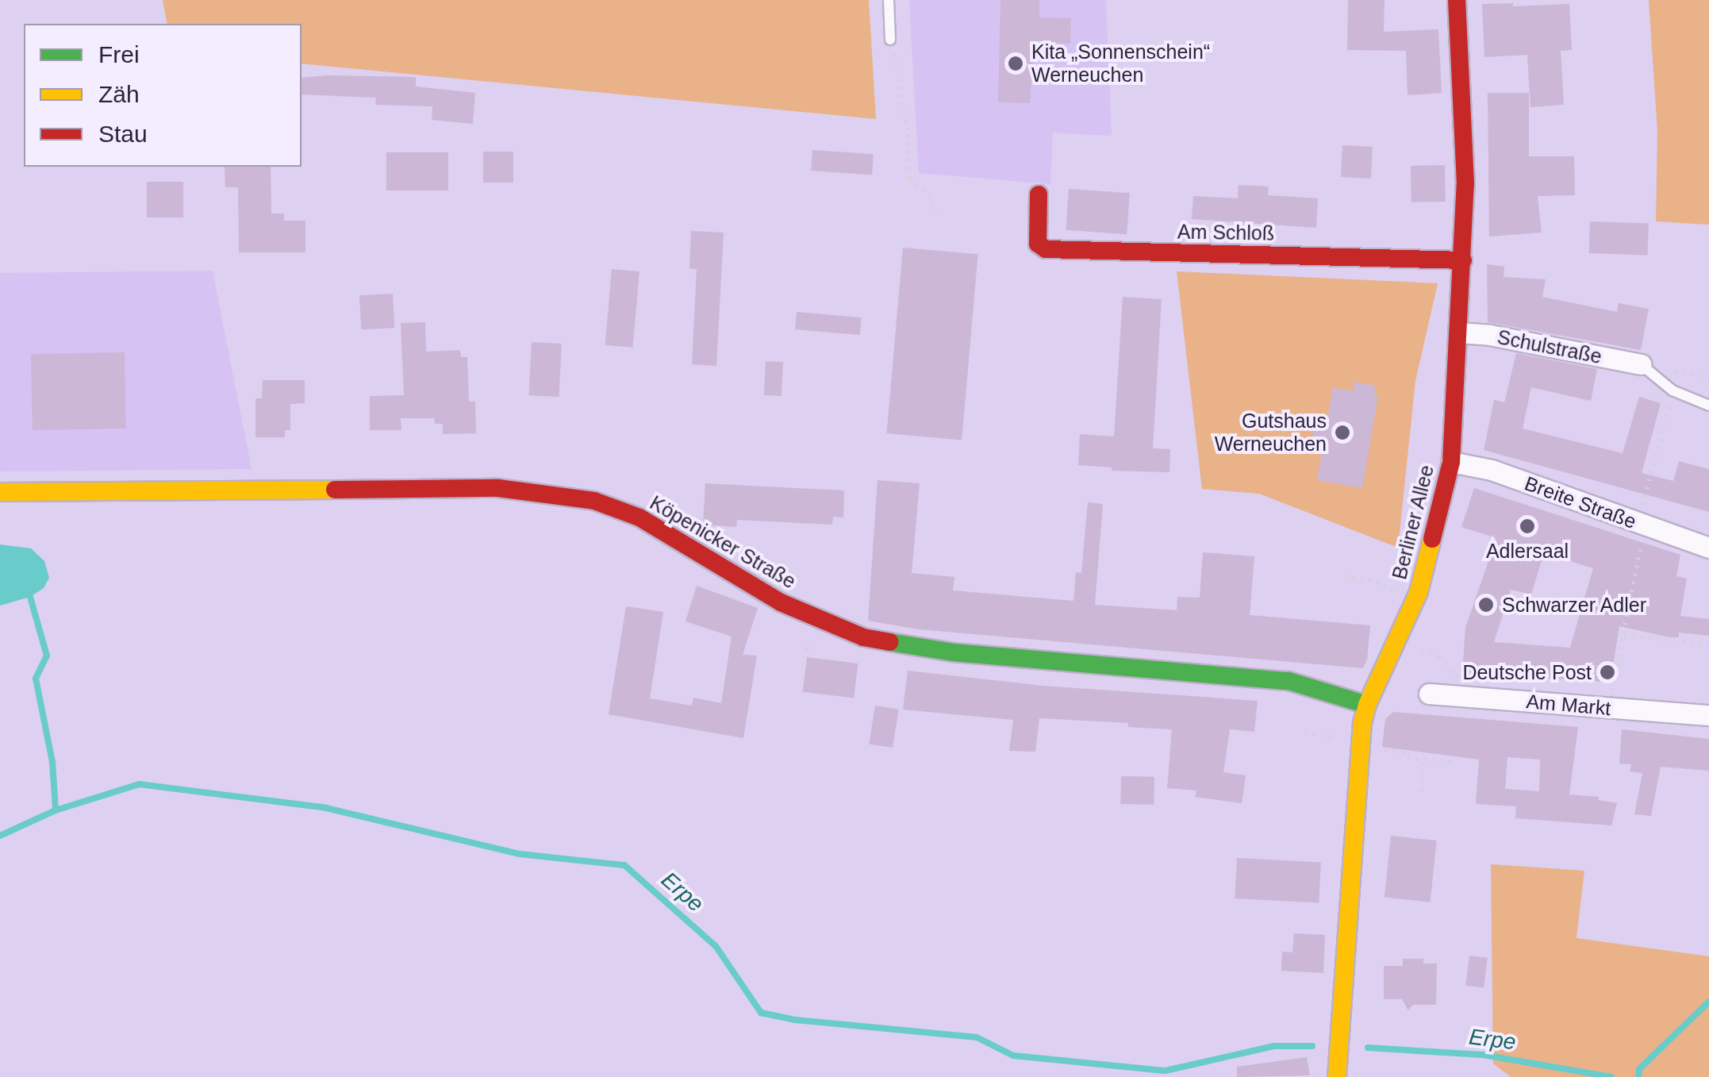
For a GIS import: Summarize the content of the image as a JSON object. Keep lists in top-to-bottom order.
{
  "streets": {
    "street": [
      "Am Schloß",
      "Schulstraße",
      "Breite Straße",
      "Berliner Allee",
      "Köpenicker Straße",
      "Am Markt"
    ]
  },
  "crossings": [
    ["Am Schloß", "Berliner Allee"],
    ["Schulstraße", "Berliner Allee"],
    ["Breite Straße", "Berliner Allee"],
    ["Berliner Allee", "Köpenicker Straße"]
  ],
  "water": ["Erpe"],
  "places": [
    "Kita „Sonnenschein“ Werneuchen",
    "Gutshaus Werneuchen",
    "Adlersaal",
    "Schwarzer Adler",
    "Deutsche Post"
  ],
  "legend": ["Frei", "Zäh", "Stau"]
}
